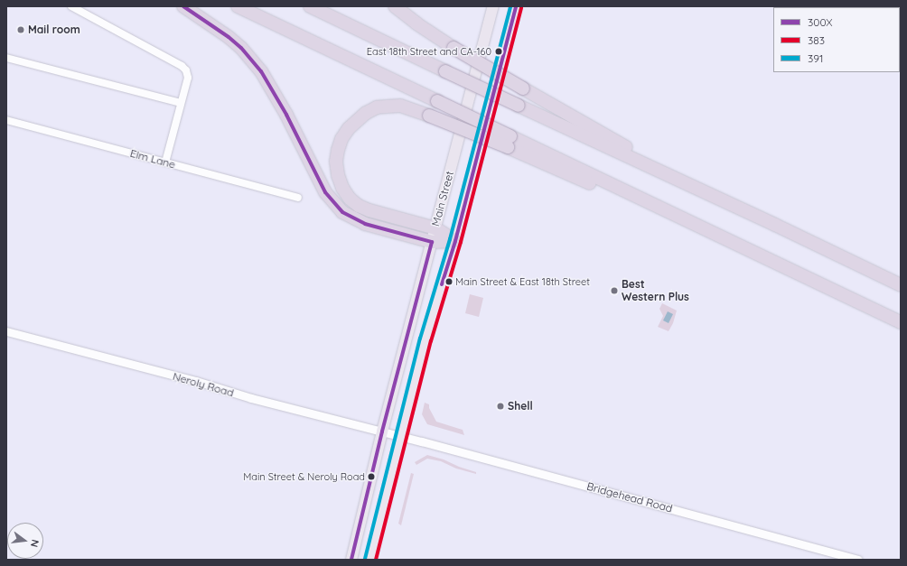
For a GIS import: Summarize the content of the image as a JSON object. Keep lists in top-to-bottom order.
{
  "streets": {
    "main road": ["Main Street"],
    "street": ["Elm Lane", "Neroly Road", "Bridgehead Road"]
  },
  "crossings": [
    ["Main Street", "Neroly Road"],
    ["Main Street", "Bridgehead Road"],
    ["Neroly Road", "Bridgehead Road"]
  ],
  "places": [
    "Mail room",
    "East 18th Street and CA-160",
    "Main Street & East 18th Street",
    "Best Western Plus",
    "Shell",
    "Main Street & Neroly Road"
  ],
  "lines": ["transit line 300X", "transit line 391", "transit line 383"],
  "legend": ["300X", "383", "391"],
  "north": "right"
}
